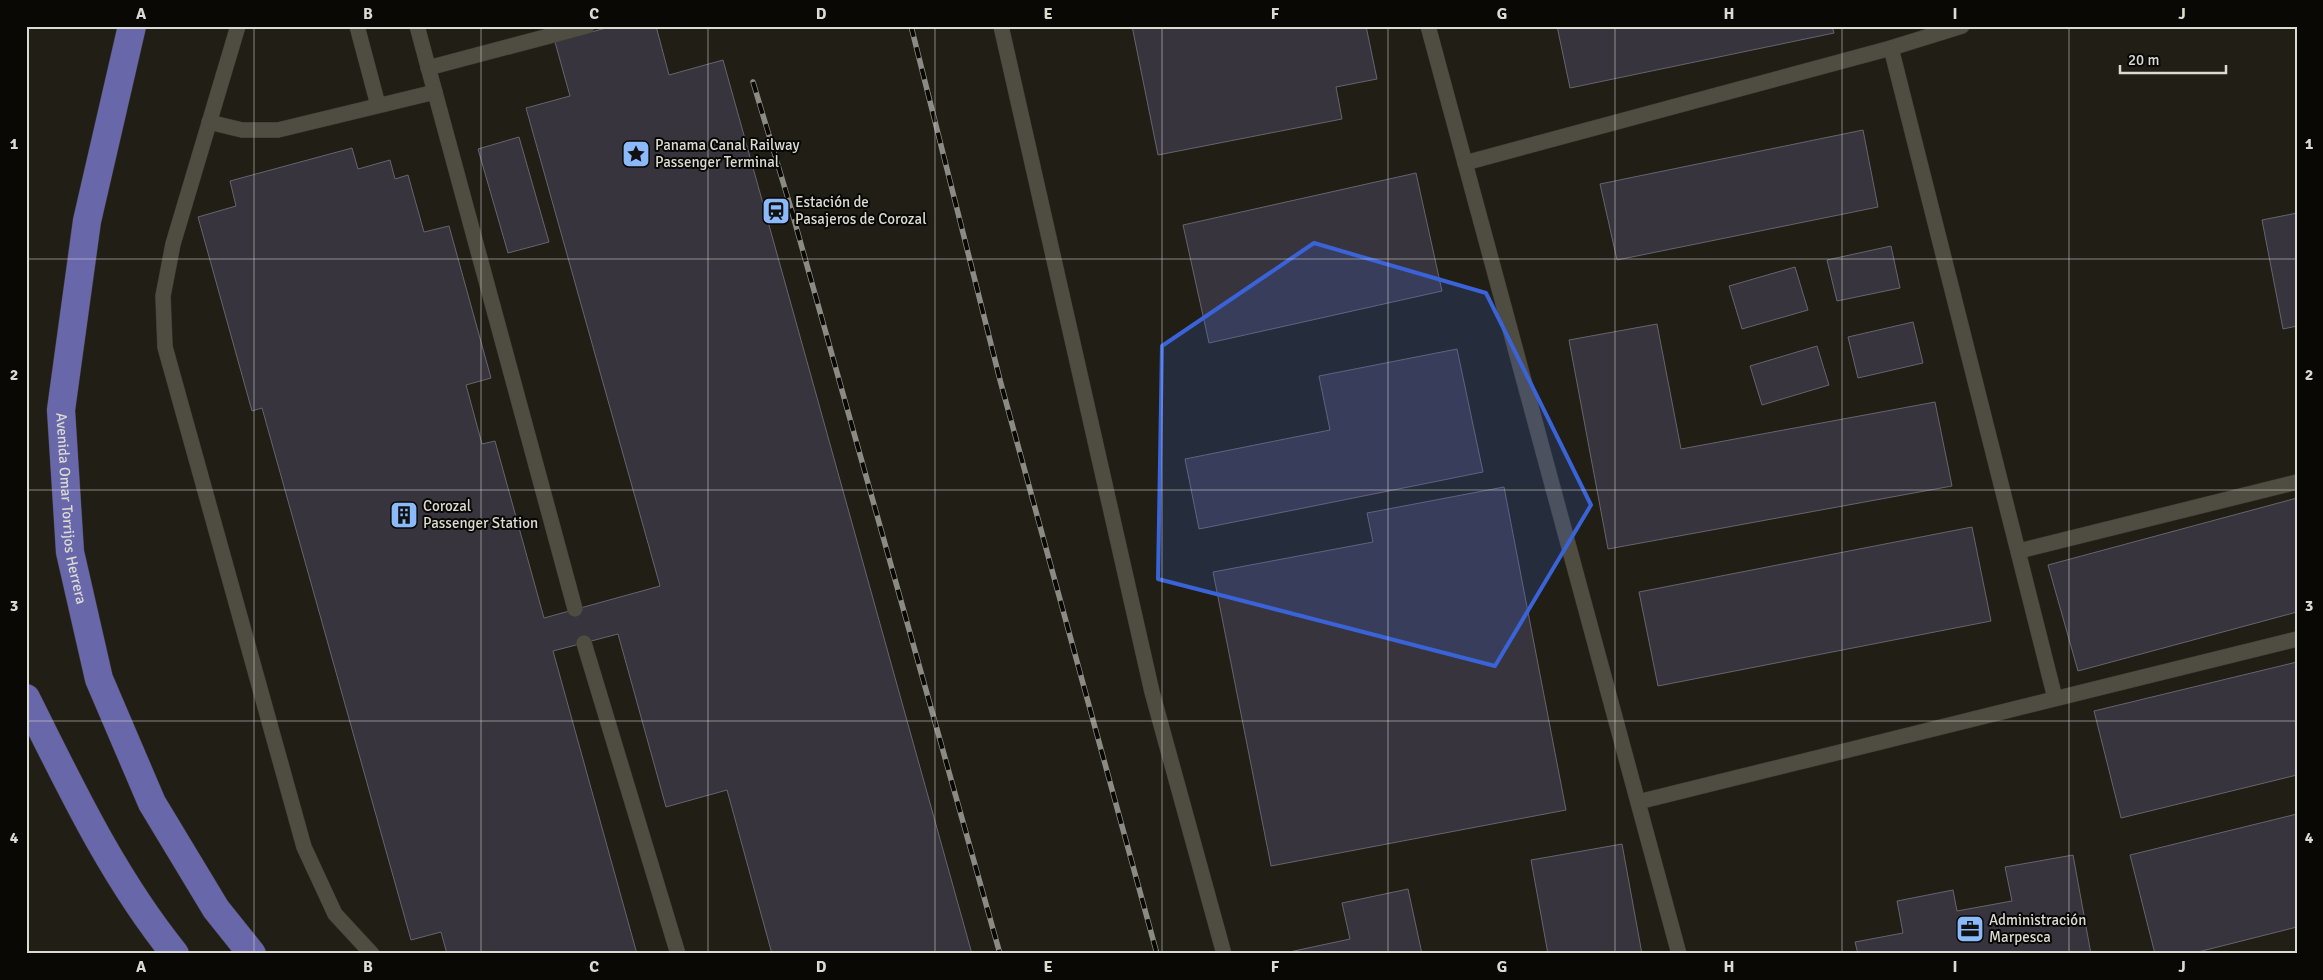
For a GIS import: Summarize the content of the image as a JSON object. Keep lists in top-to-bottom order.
{
  "streets": {
    "main road": ["Avenida Omar Torrijos Herrera"]
  },
  "places": {
    "place": ["Panama Canal Railway Passenger Terminal"],
    "station": ["Estación de Pasajeros de Corozal"],
    "building": ["Corozal Passenger Station"],
    "office": ["Administración Marpesca"]
  },
  "scale_bar": "20 m",
  "grid": {
    "columns": [
      "A",
      "B",
      "C",
      "D",
      "E",
      "F",
      "G",
      "H",
      "I",
      "J"
    ],
    "rows": [
      "1",
      "2",
      "3",
      "4"
    ]
  }
}
